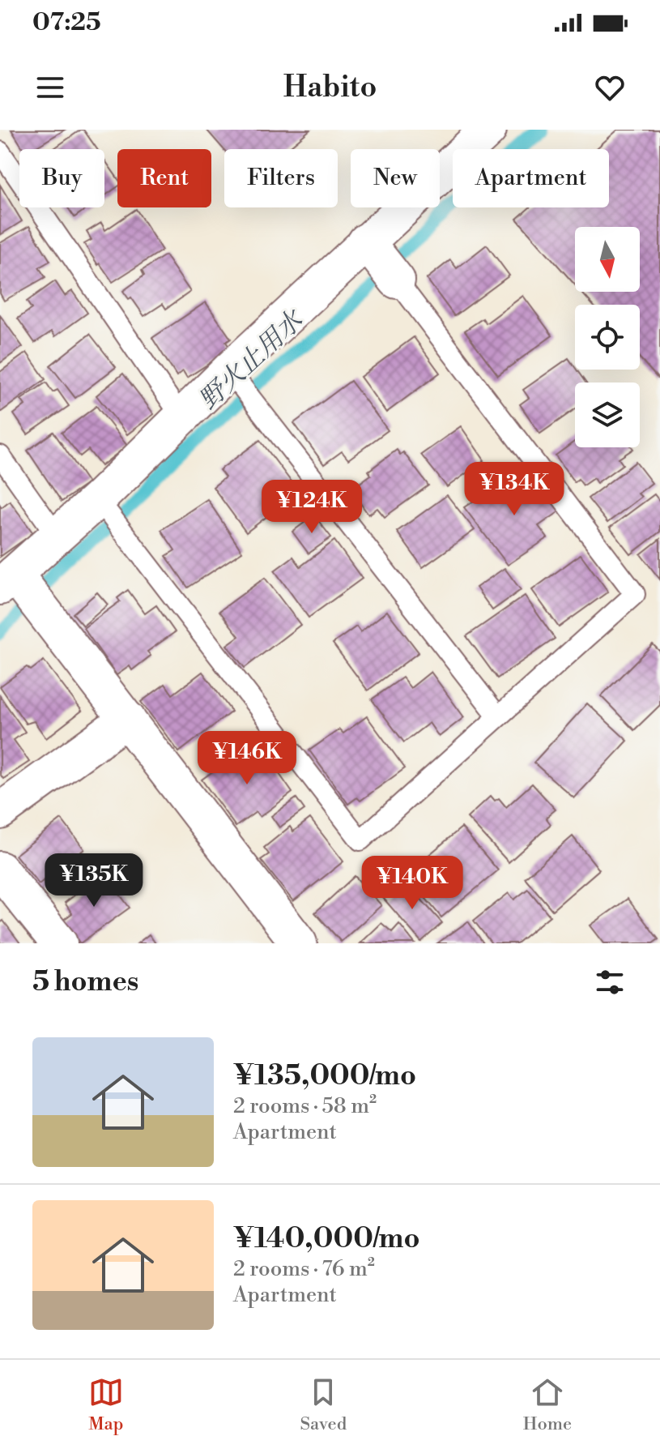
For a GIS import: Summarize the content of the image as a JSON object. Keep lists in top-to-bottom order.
{
  "water": ["野火止用水"],
  "north": "bottom",
  "page": {
    "status": "07:25",
    "header": "Habito",
    "chip": [
      "Buy",
      "Rent",
      "Filters",
      "New",
      "Apartment"
    ],
    "price": [
      "¥134K",
      "¥124K",
      "¥146K",
      "¥135K",
      "¥140K"
    ],
    "heading": "5 homes",
    "list": [
      {
        "name": "¥135,000/mo",
        "note": "2 rooms · 58 m² · Apartment"
      },
      {
        "name": "¥140,000/mo",
        "note": "2 rooms · 76 m² · Apartment"
      }
    ],
    "tabs": ["Map", "Saved", "Home"]
  }
}
